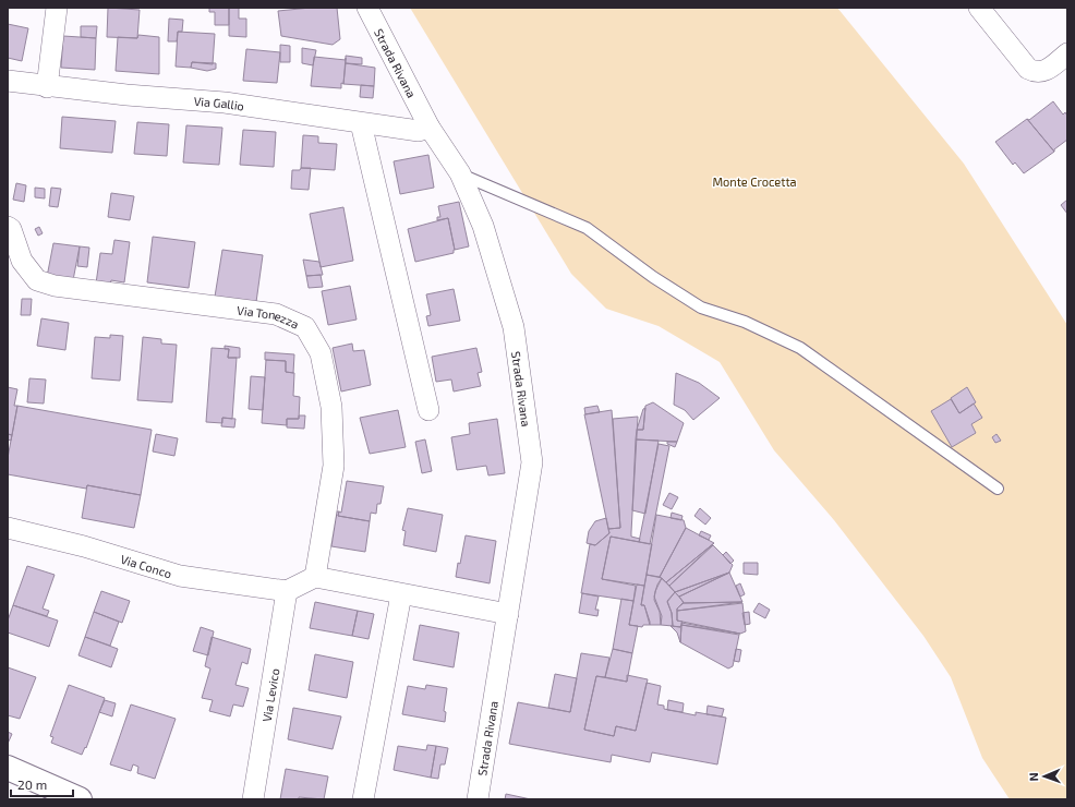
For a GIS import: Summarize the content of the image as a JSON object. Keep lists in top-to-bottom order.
{
  "streets": {
    "street": [
      "Strada Rivana",
      "Via Gallio",
      "Via Tonezza",
      "Via Conco",
      "Via Levico"
    ]
  },
  "crossings": [
    ["Strada Rivana", "Via Gallio"],
    ["Via Conco", "Via Levico"]
  ],
  "parks": ["Monte Crocetta"],
  "scale_bar": "20 m",
  "north": "left"
}
